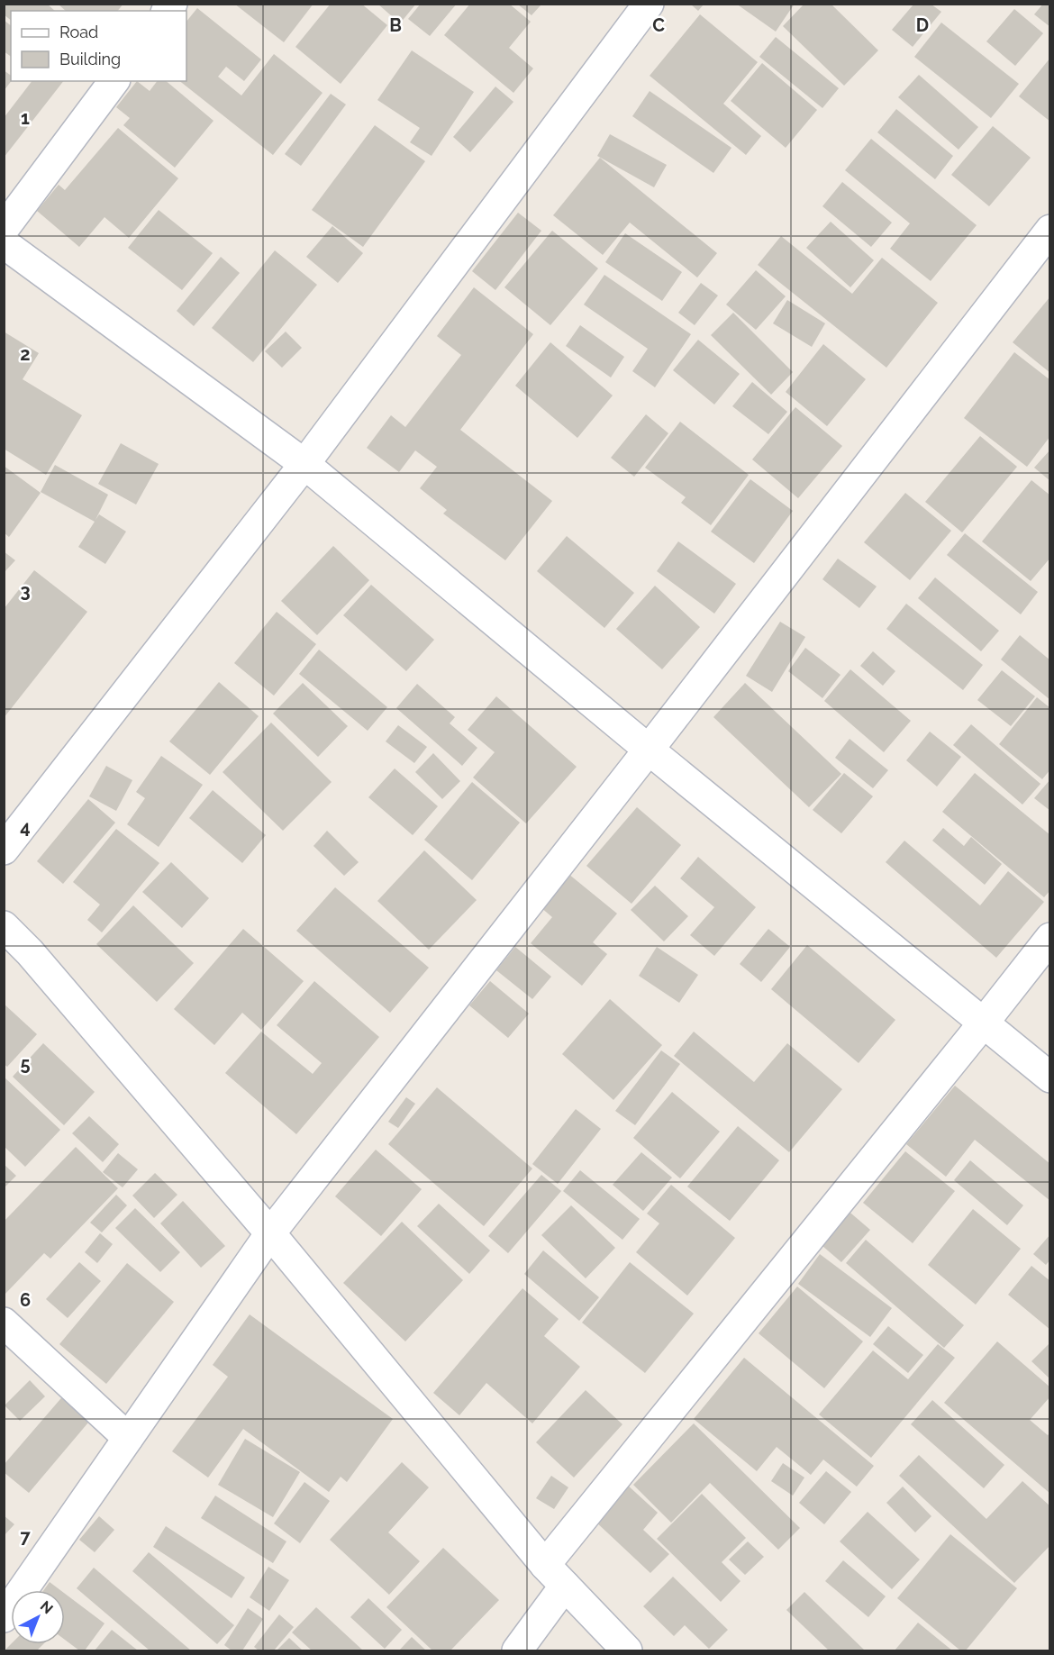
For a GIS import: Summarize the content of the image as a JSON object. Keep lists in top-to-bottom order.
{
  "legend": ["Road", "Building"],
  "north": "top right",
  "grid": {
    "columns": ["B", "C", "D"],
    "rows": [
      "1",
      "2",
      "3",
      "4",
      "5",
      "6",
      "7"
    ]
  }
}
